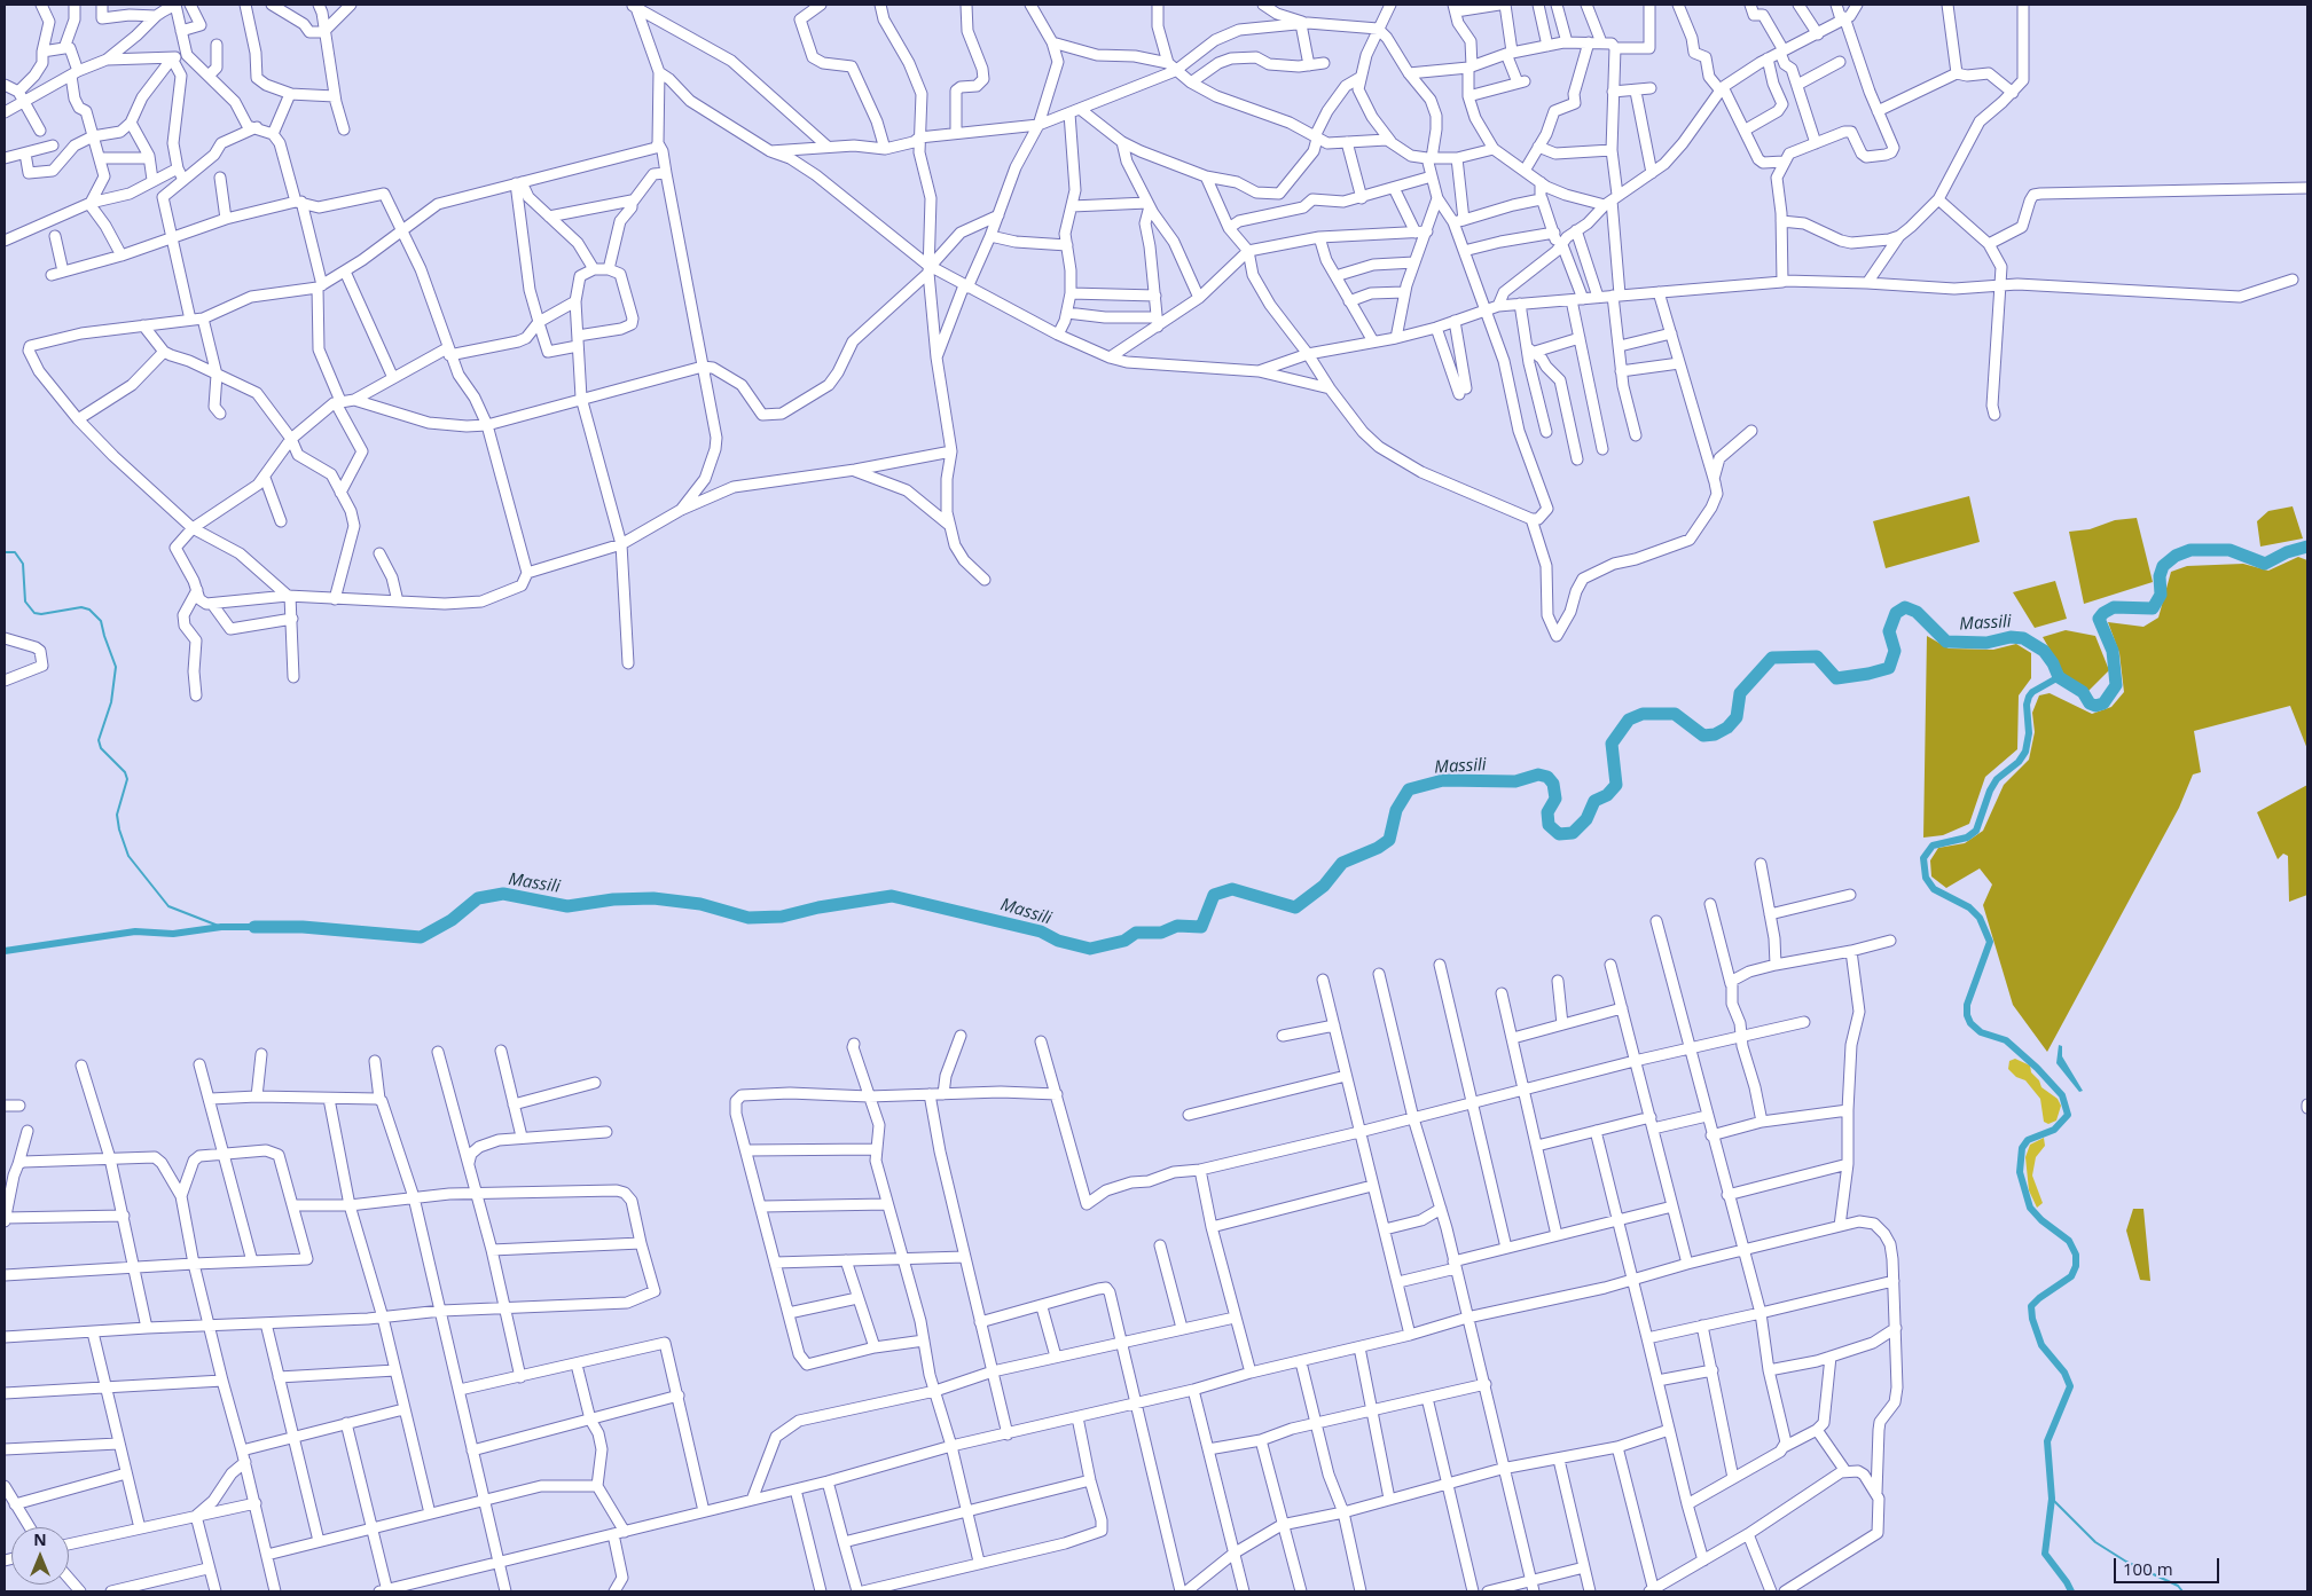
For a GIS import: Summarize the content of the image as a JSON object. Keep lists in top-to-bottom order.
{
  "water": ["Massili"],
  "scale_bar": "100 m",
  "north": "top"
}
